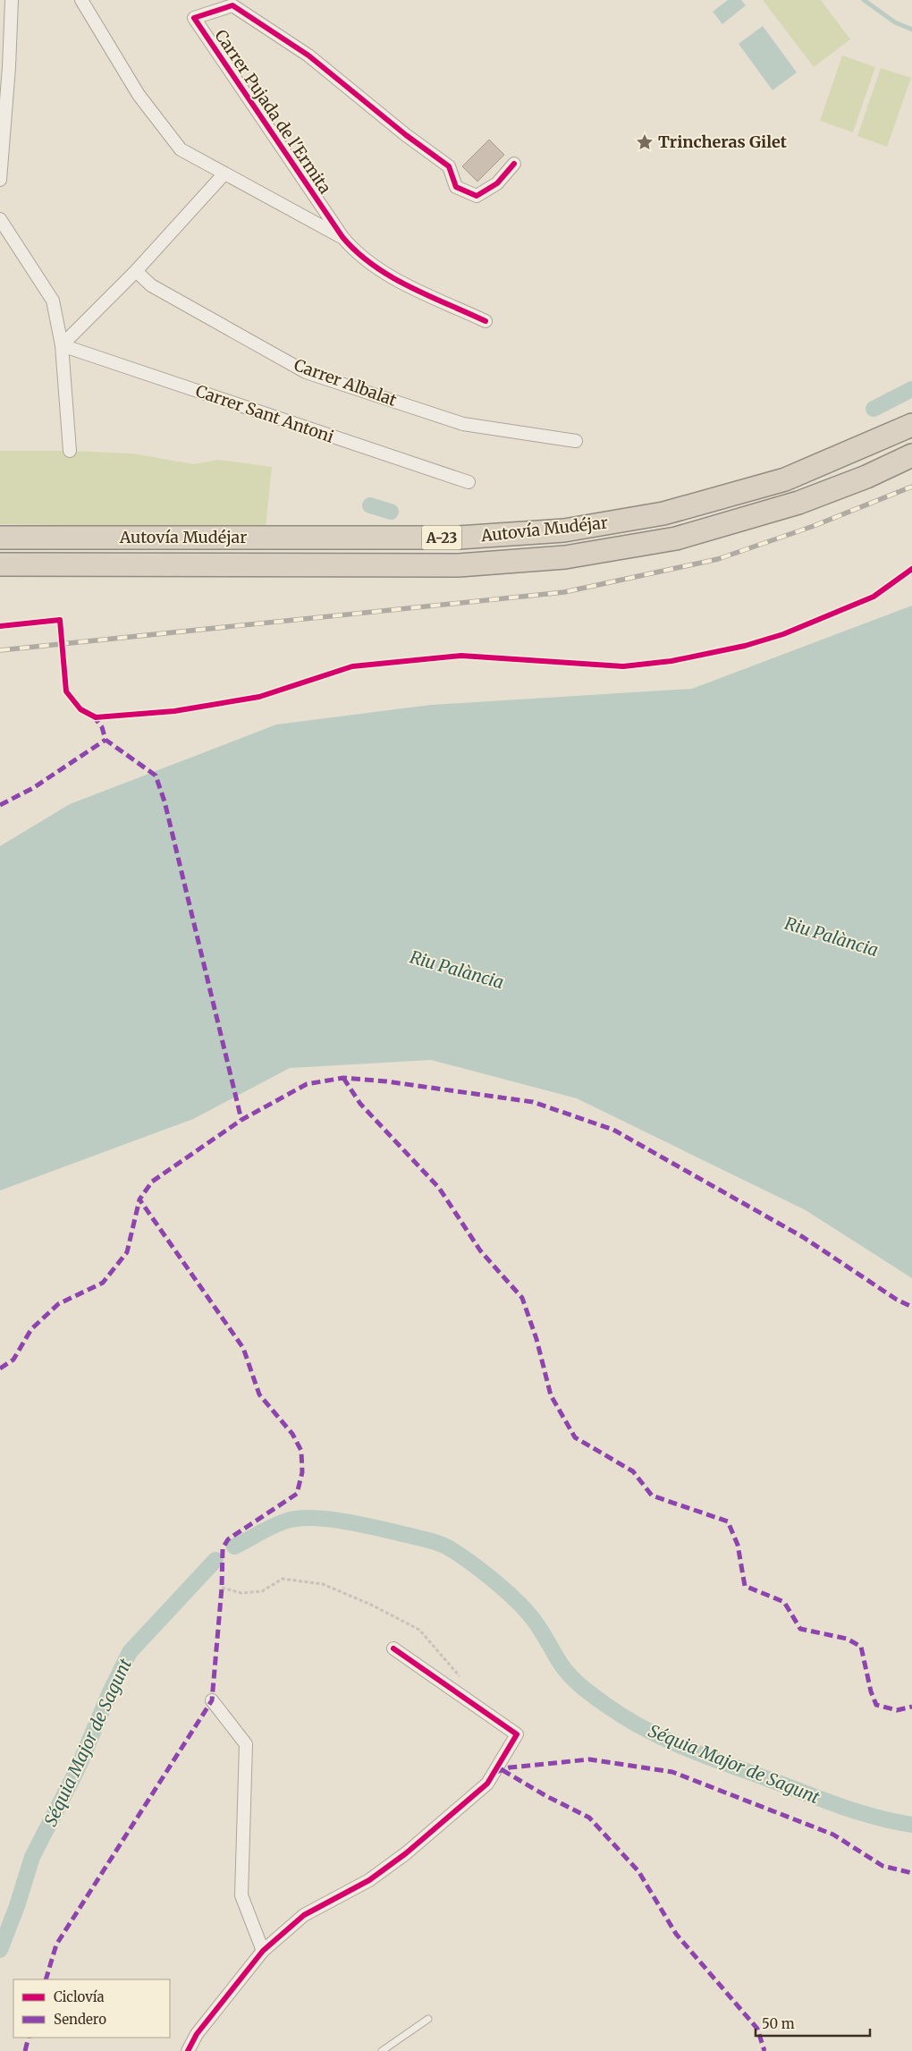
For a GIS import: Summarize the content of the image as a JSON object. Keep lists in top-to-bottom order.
{
  "streets": {
    "highway": ["Autovía Mudéjar", "A-23"],
    "street": ["Carrer Pujada de l'Ermita", "Carrer Albalat", "Carrer Sant Antoni"]
  },
  "water": ["Riu Palància", "Séquia Major de Sagunt"],
  "places": {
    "place": ["Trincheras Gilet"]
  },
  "legend": ["Ciclovía", "Sendero"],
  "scale_bar": "50 m"
}
